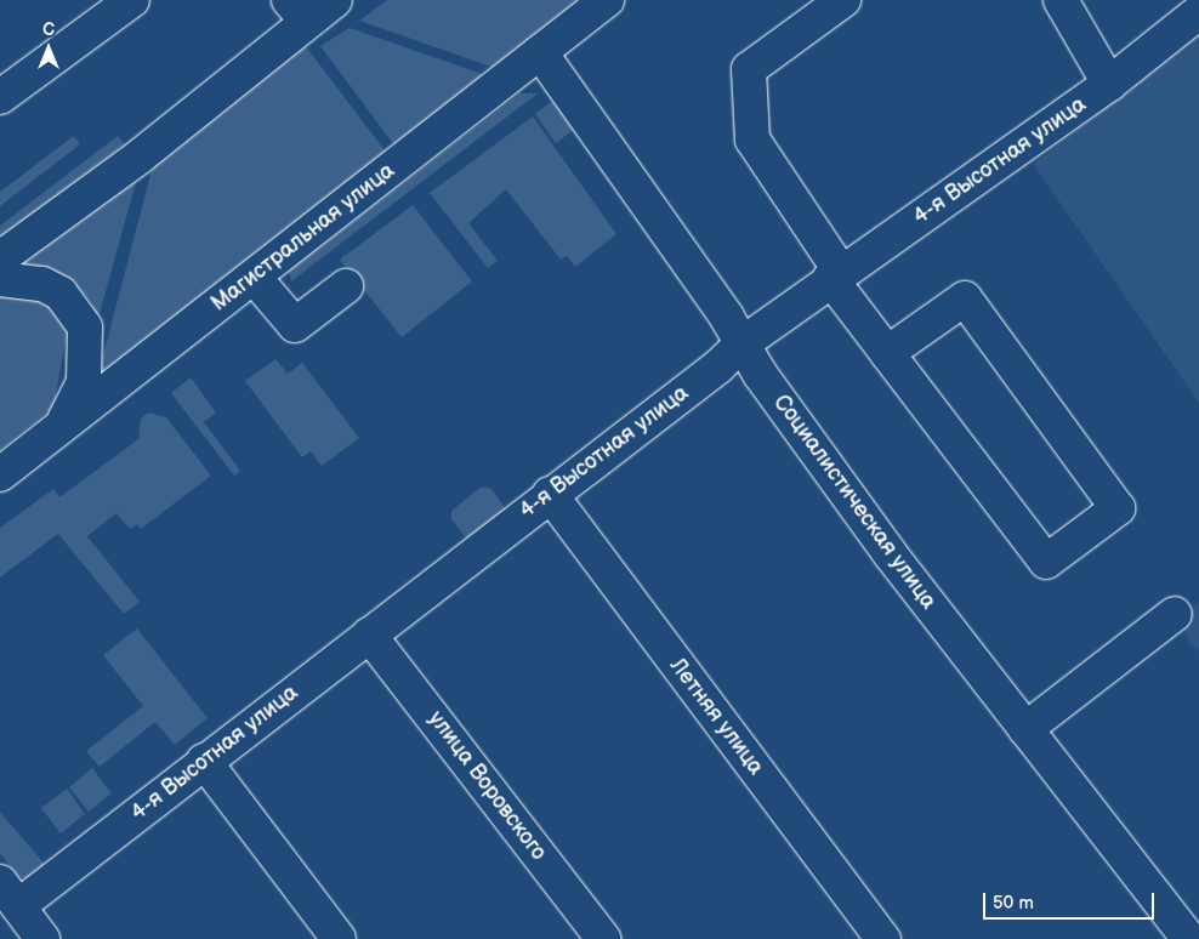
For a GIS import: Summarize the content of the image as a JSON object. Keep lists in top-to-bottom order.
{
  "streets": {
    "street": [
      "4-я Высотная улица",
      "Магистральная улица",
      "Социалистическая улица",
      "Летняя улица",
      "улица Воровского"
    ]
  },
  "crossings": [
    ["4-я Высотная улица", "Социалистическая улица"],
    ["4-я Высотная улица", "Летняя улица"],
    ["4-я Высотная улица", "улица Воровского"],
    ["Магистральная улица", "Социалистическая улица"]
  ],
  "scale_bar": "50 m",
  "north": "top"
}
